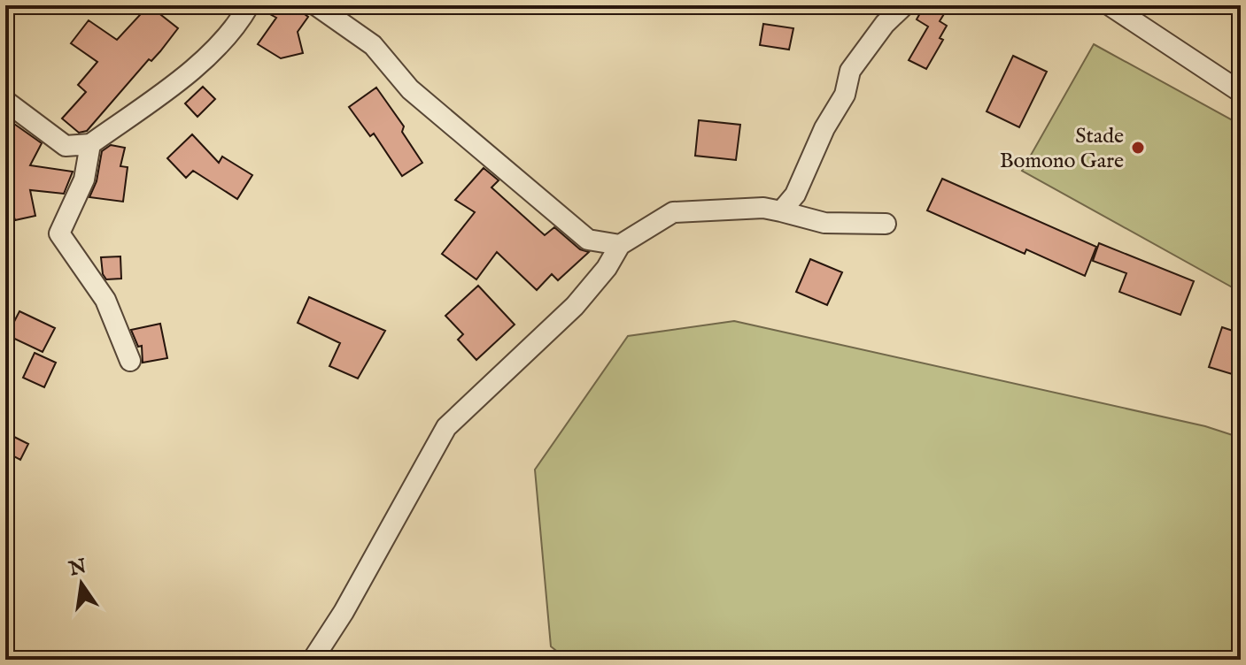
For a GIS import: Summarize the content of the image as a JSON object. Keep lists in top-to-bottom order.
{
  "places": ["Stade Bomono Gare"],
  "north": "top"
}
